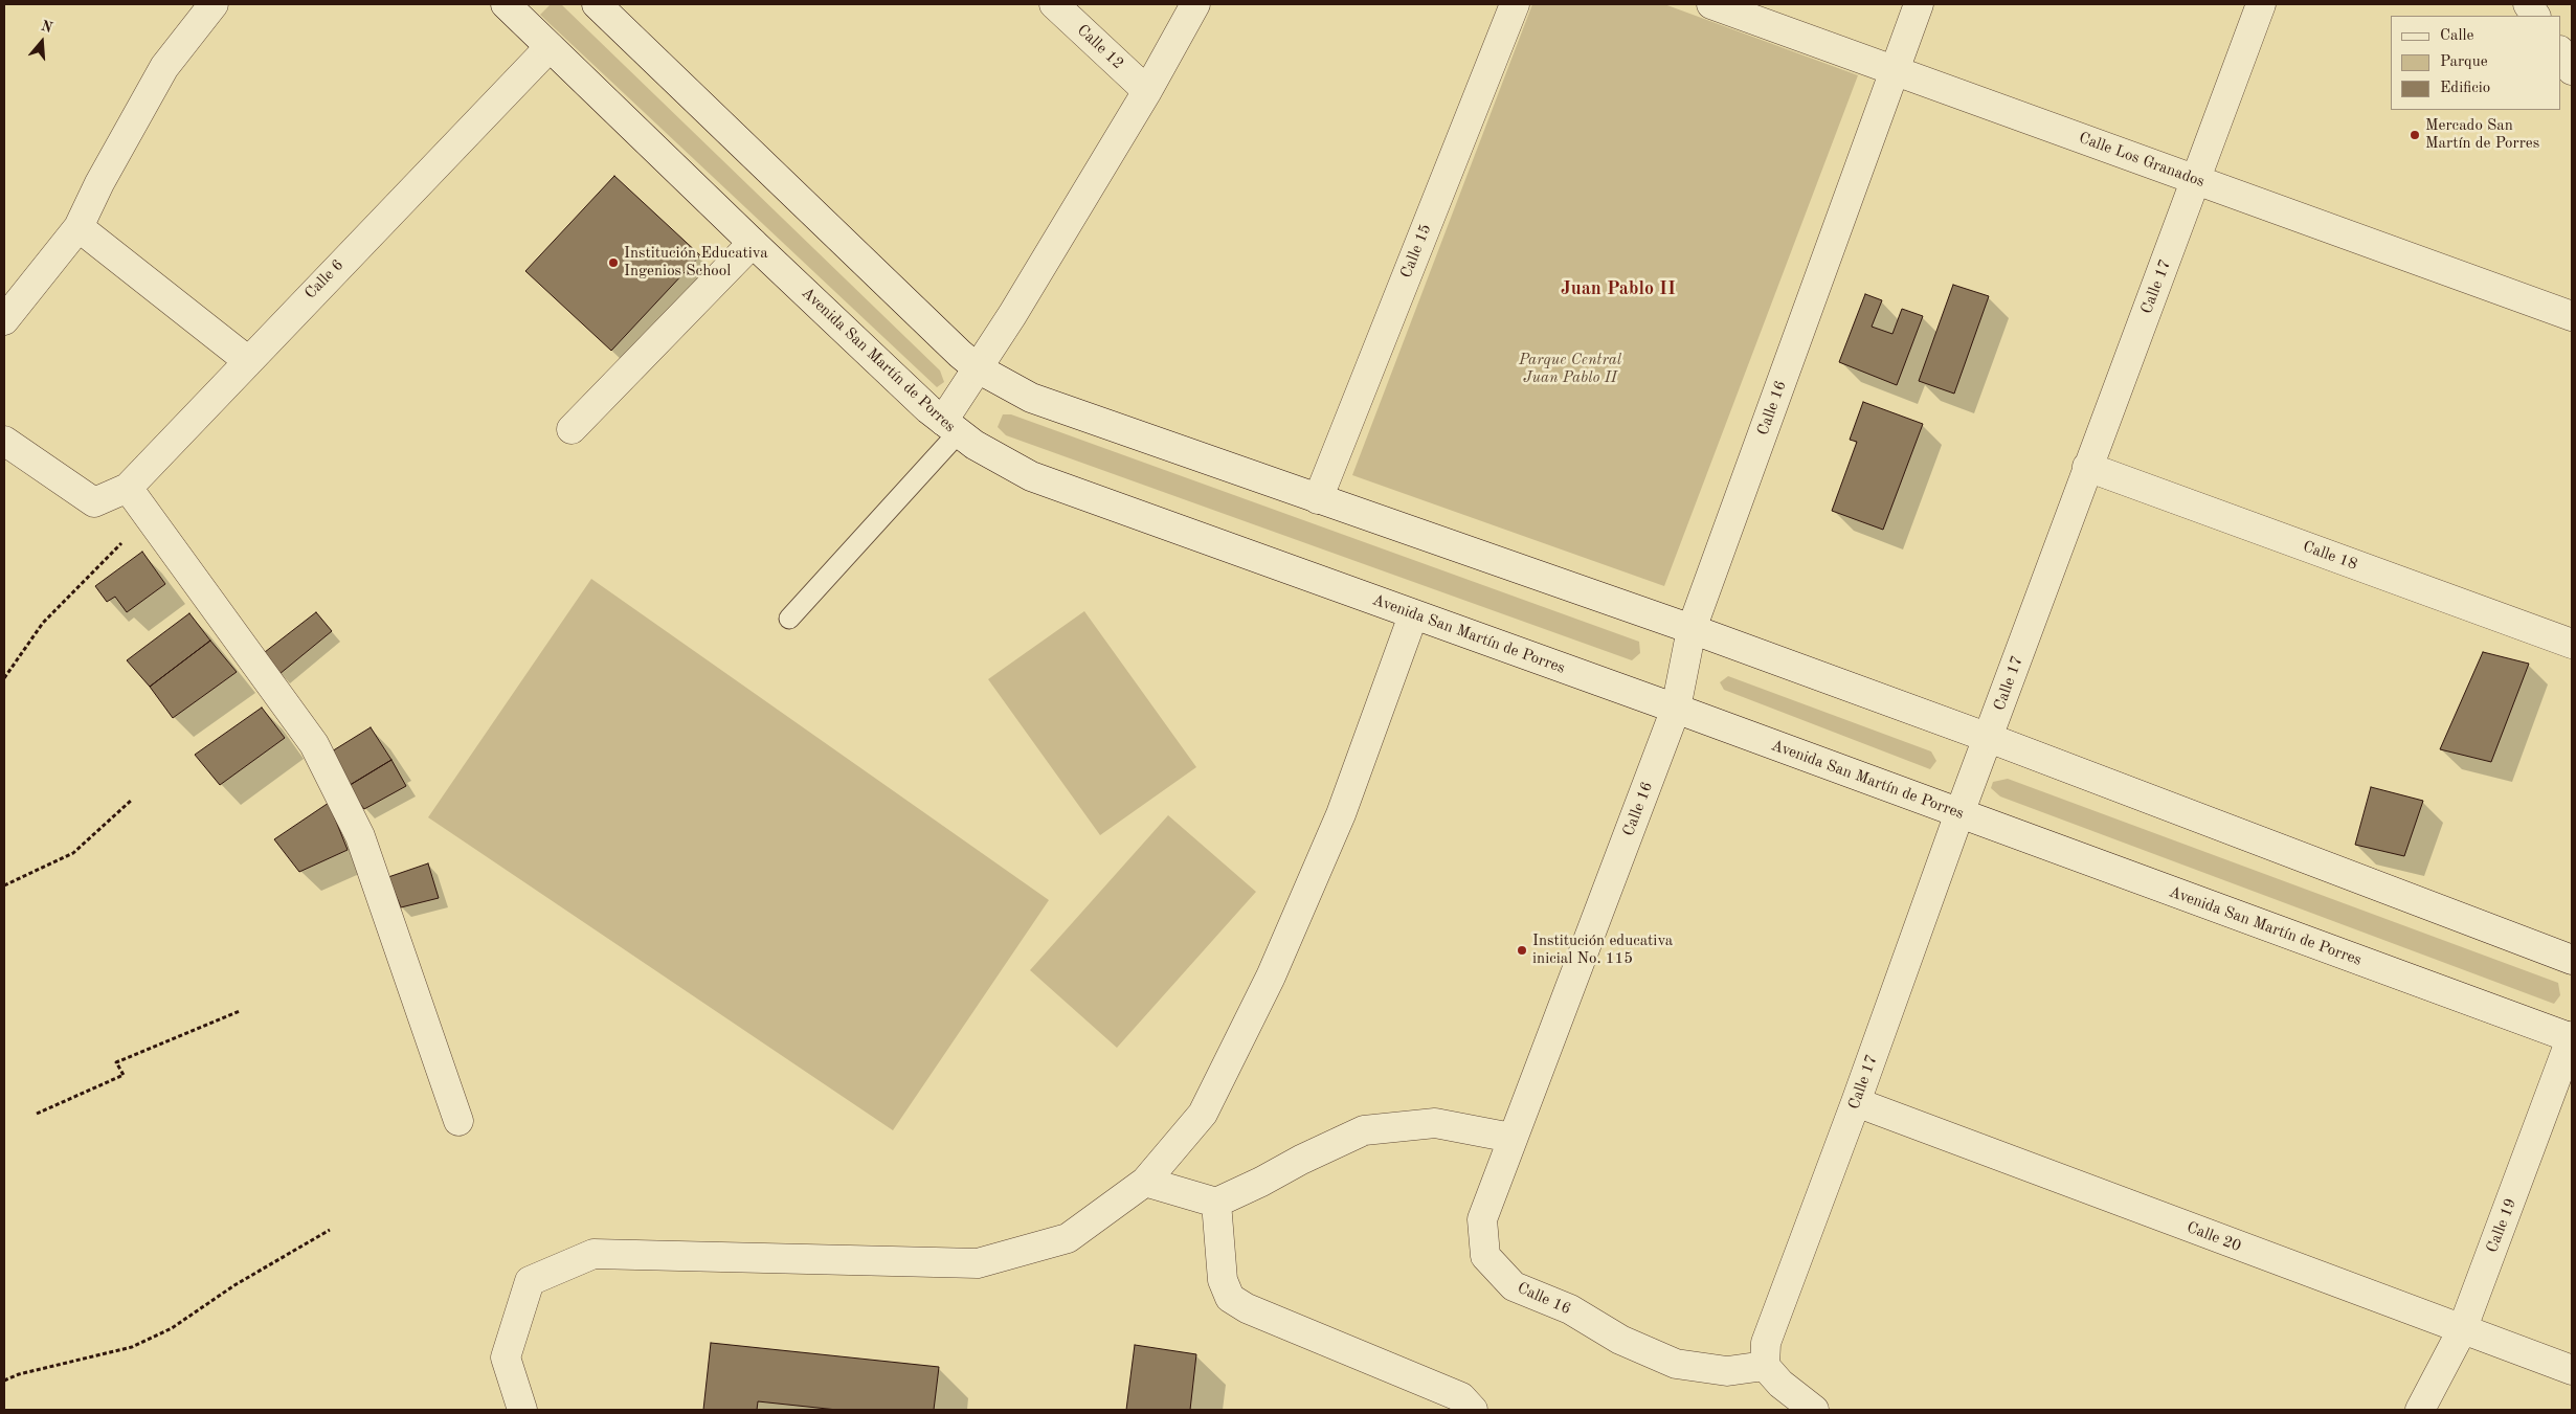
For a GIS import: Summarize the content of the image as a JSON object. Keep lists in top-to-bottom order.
{
  "streets": {
    "street": [
      "Calle 12",
      "Calle Los Granados",
      "Calle 15",
      "Calle 6",
      "Calle 17",
      "Avenida San Martín de Porres",
      "Calle 16",
      "Calle 18",
      "Calle 19",
      "Calle 20"
    ]
  },
  "crossings": [
    ["Calle Los Granados", "Calle 17"],
    ["Calle Los Granados", "Calle 16"],
    ["Calle 6", "Avenida San Martín de Porres"],
    ["Calle 17", "Avenida San Martín de Porres"],
    ["Calle 17", "Calle 16"],
    ["Calle 17", "Calle 18"],
    ["Calle 17", "Calle 20"],
    ["Avenida San Martín de Porres", "Calle 16"],
    ["Avenida San Martín de Porres", "Calle 19"],
    ["Calle 19", "Calle 20"]
  ],
  "districts": ["Juan Pablo II"],
  "parks": ["Parque Central Juan Pablo II"],
  "places": ["Mercado San Martín de Porres", "Institución Educativa Ingenios School", "Institución educativa inicial No. 115"],
  "legend": ["Calle", "Parque", "Edificio"],
  "north": "top"
}
